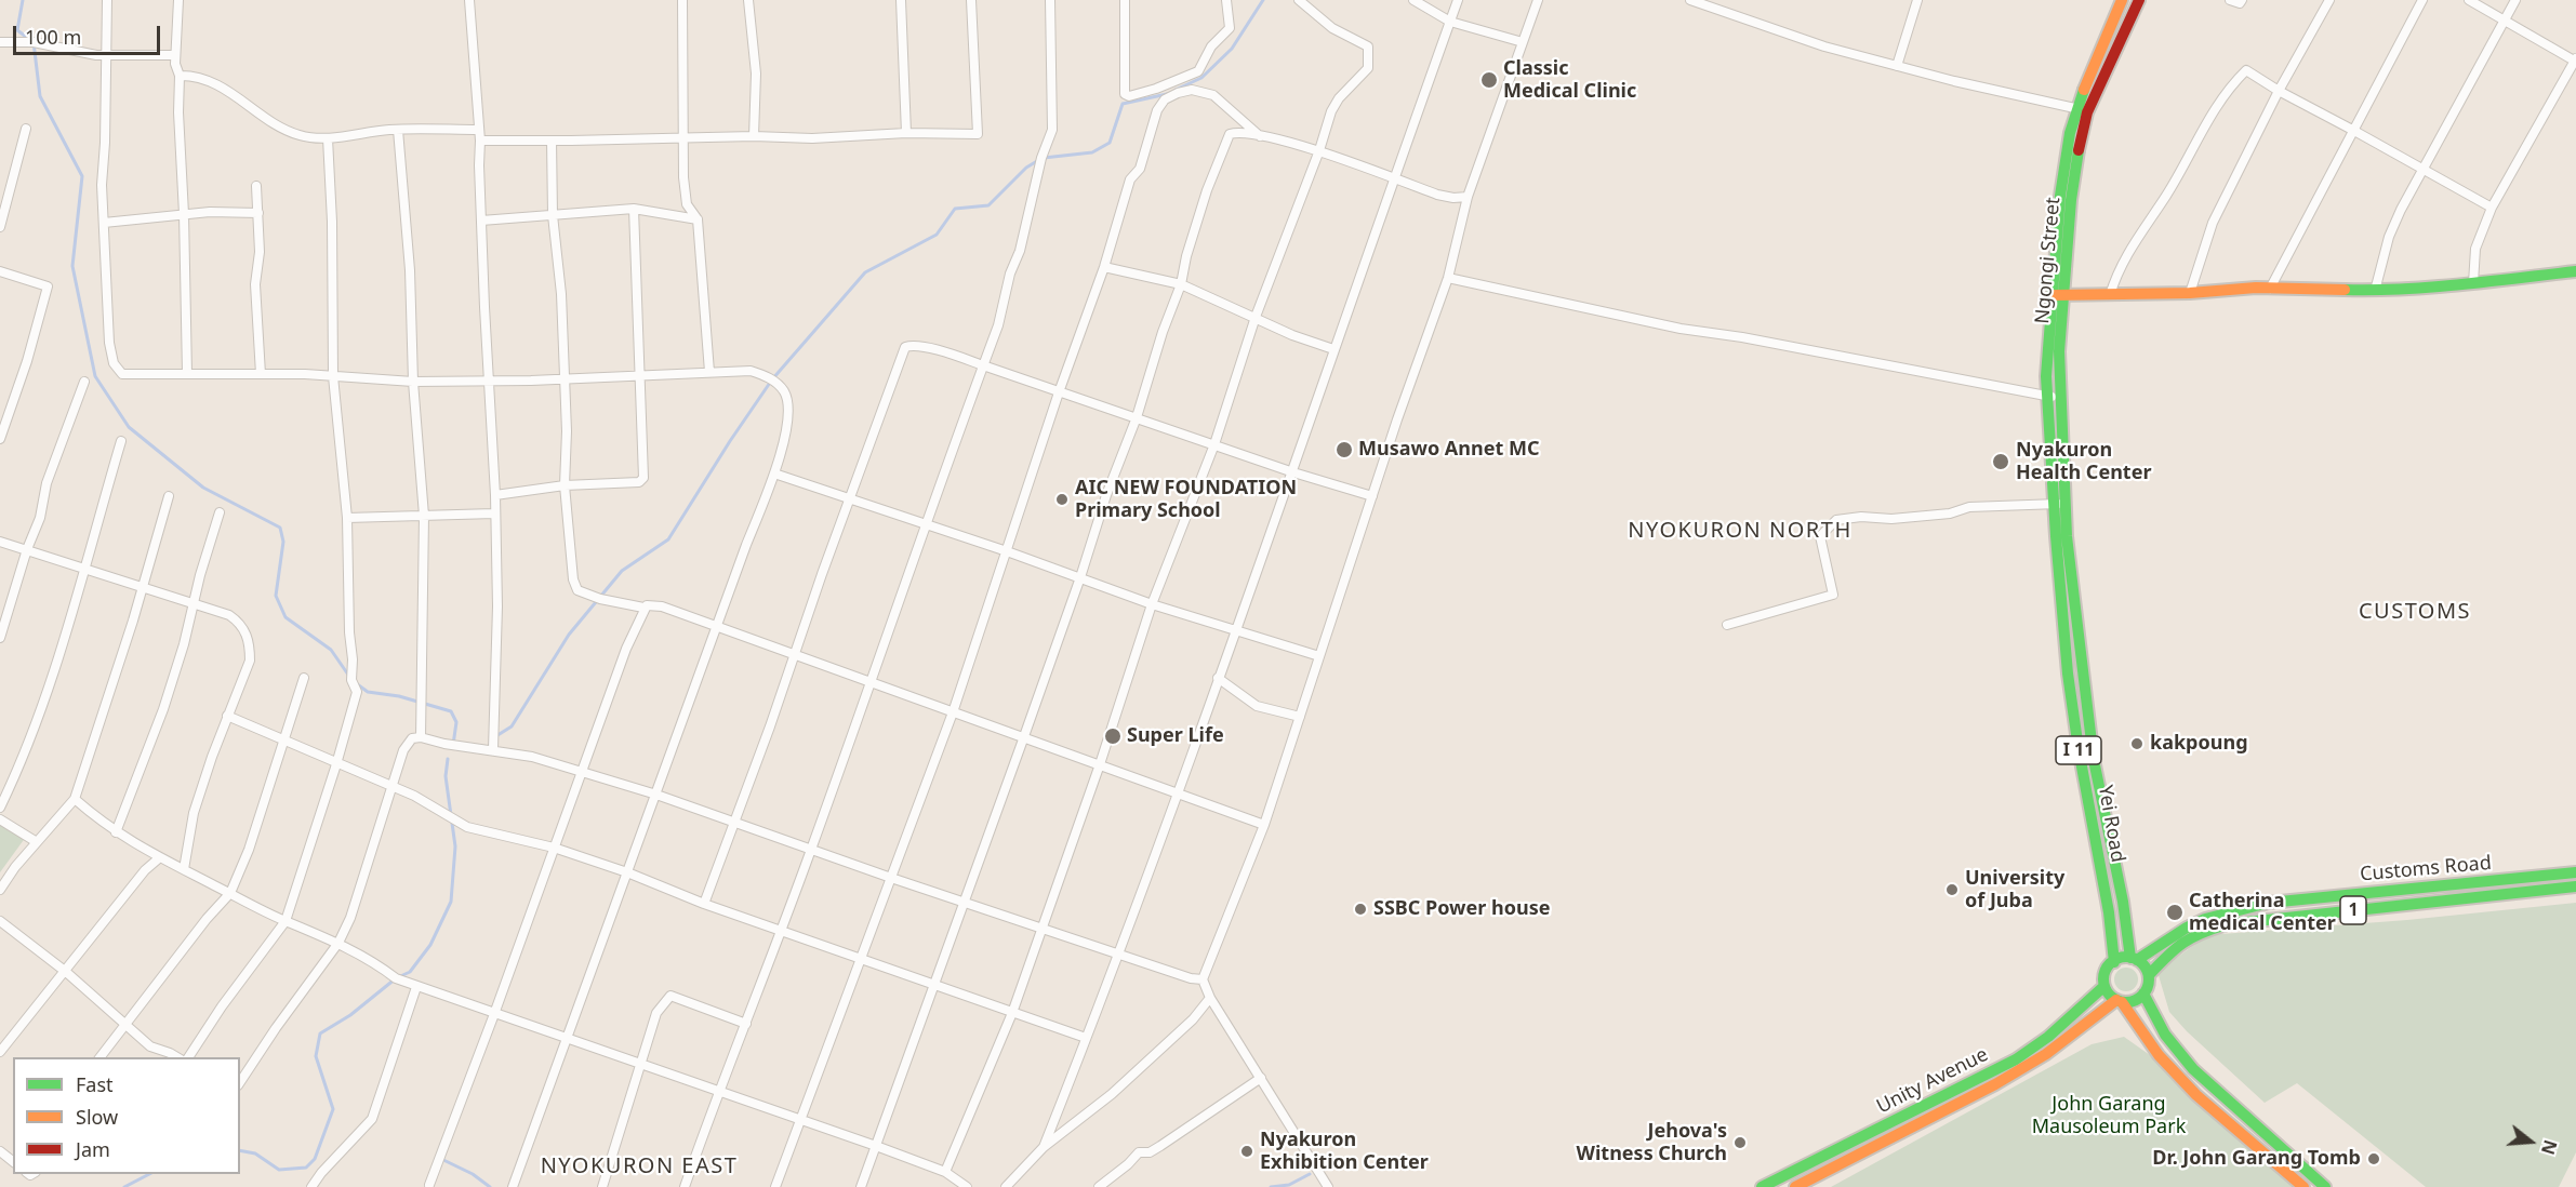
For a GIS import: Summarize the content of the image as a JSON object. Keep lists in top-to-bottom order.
{
  "streets": {
    "main road": [
      "Ngongi Street",
      "I 11",
      "Yei Road",
      "Customs Road",
      "1",
      "Unity Avenue"
    ]
  },
  "crossings": [
    ["Ngongi Street", "Yei Road"],
    ["Yei Road", "Customs Road"],
    ["Yei Road", "1"],
    ["Yei Road", "Unity Avenue"],
    ["Customs Road", "1"],
    ["Customs Road", "Unity Avenue"],
    ["1", "Unity Avenue"]
  ],
  "districts": ["NYOKURON NORTH", "CUSTOMS", "NYOKURON EAST"],
  "parks": ["John Garang Mausoleum Park"],
  "places": [
    "Classic Medical Clinic",
    "Musawo Annet MC",
    "Nyakuron Health Center",
    "AIC NEW FOUNDATION Primary School",
    "Super Life",
    "kakpoung",
    "University of Juba",
    "SSBC Power house",
    "Catherina medical Center",
    "Jehova's Witness Church",
    "Nyakuron Exhibition Center",
    "Dr. John Garang Tomb"
  ],
  "legend": ["Fast", "Slow", "Jam"],
  "scale_bar": "100 m",
  "north": "right"
}
